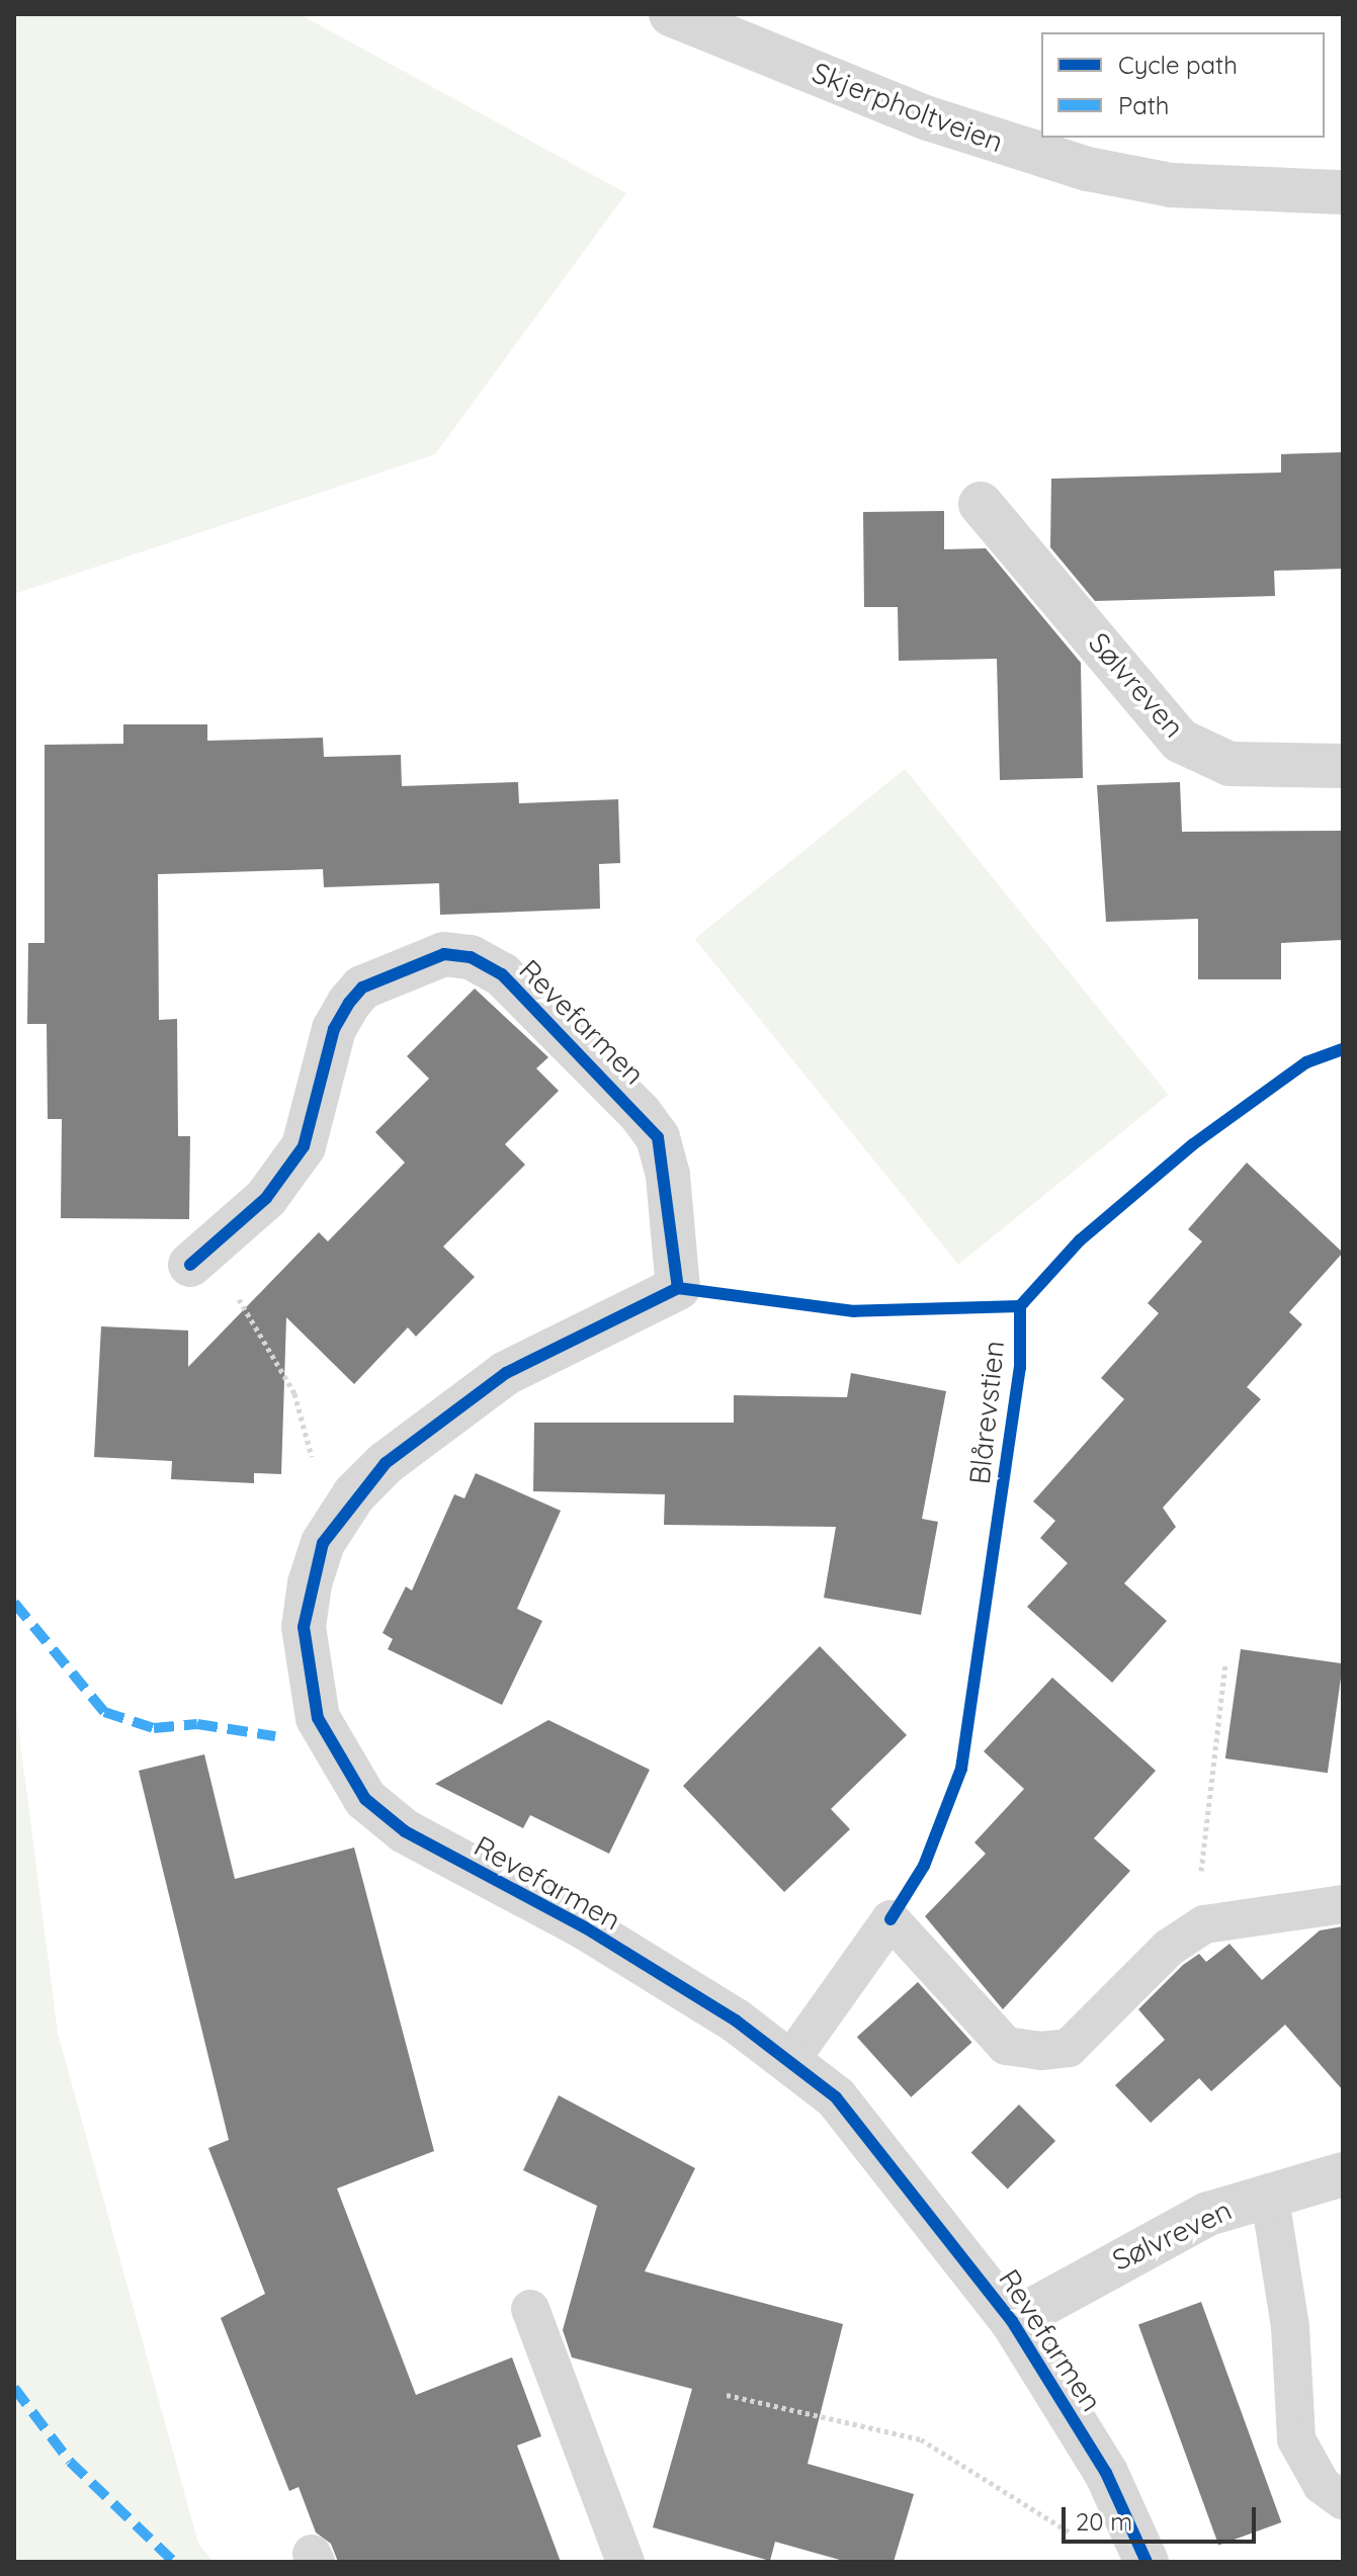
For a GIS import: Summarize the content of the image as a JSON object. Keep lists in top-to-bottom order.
{
  "streets": {
    "street": ["Skjerpholtveien", "Sølvreven", "Revefarmen"],
    "cycle path": ["Blårevstien"]
  },
  "crossings": [
    ["Sølvreven", "Revefarmen"]
  ],
  "legend": ["Cycle path", "Path"],
  "scale_bar": "20 m"
}
